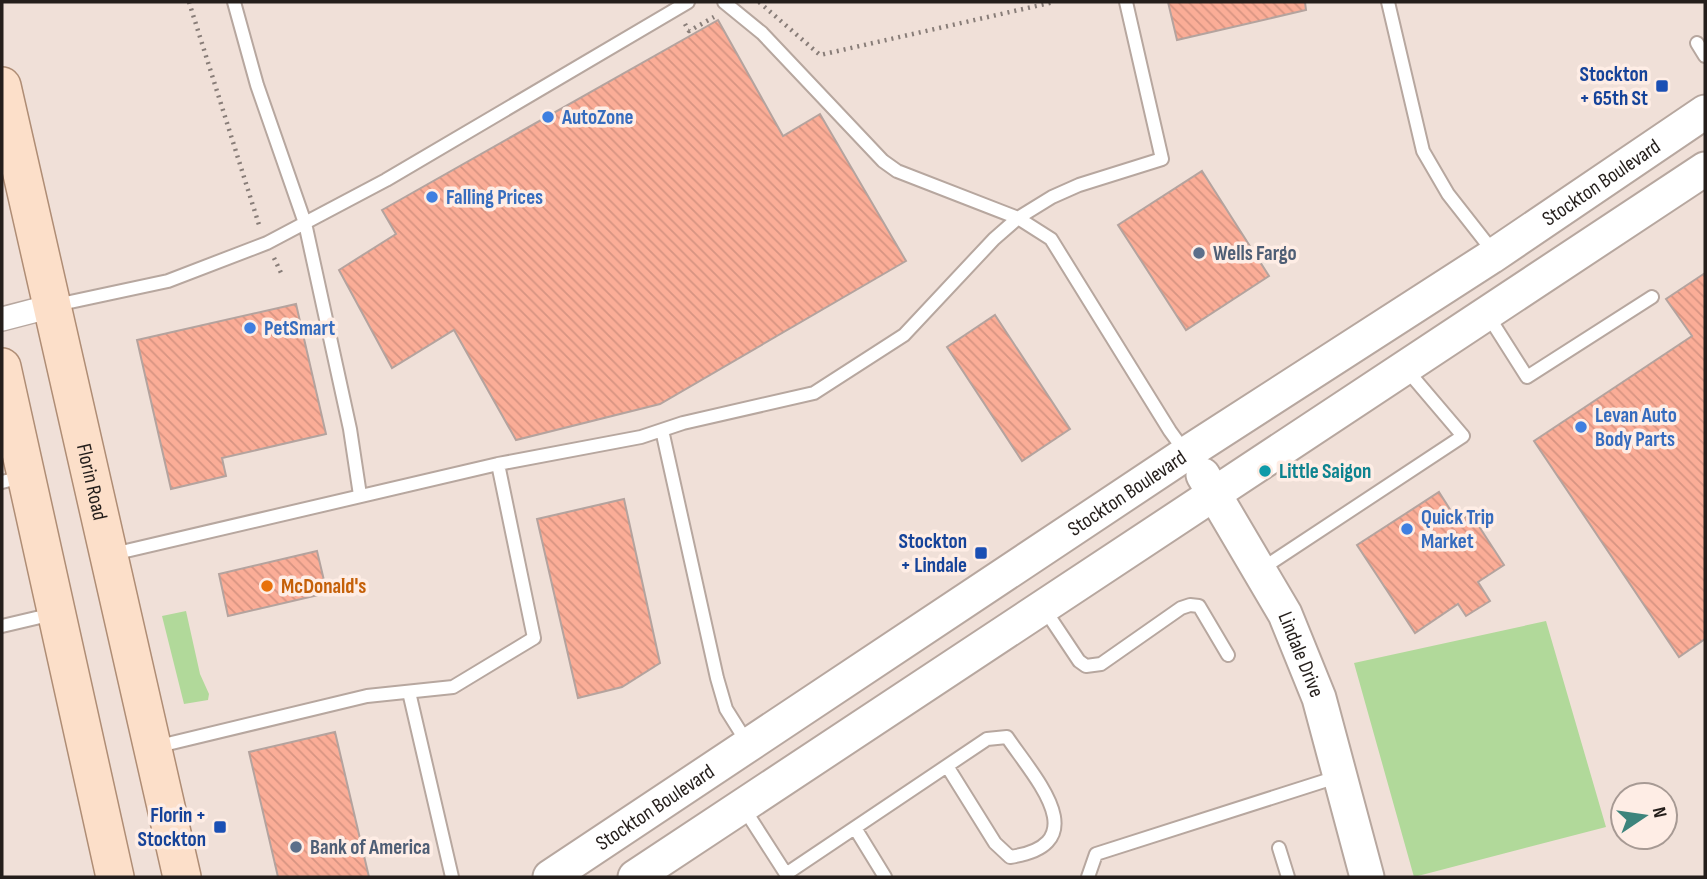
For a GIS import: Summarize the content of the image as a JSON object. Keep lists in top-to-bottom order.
{
  "streets": {
    "main road": ["Stockton Boulevard", "Florin Road", "Lindale Drive"]
  },
  "crossings": [
    ["Stockton Boulevard", "Lindale Drive"]
  ],
  "places": {
    "transit": ["Stockton + 65th St", "Stockton + Lindale", "Florin + Stockton"],
    "other": [
      "AutoZone",
      "Falling Prices",
      "Wells Fargo",
      "PetSmart",
      "Levan Auto Body Parts",
      "Little Saigon",
      "Quick Trip Market",
      "McDonald's",
      "Bank of America"
    ]
  },
  "north": "right"
}
